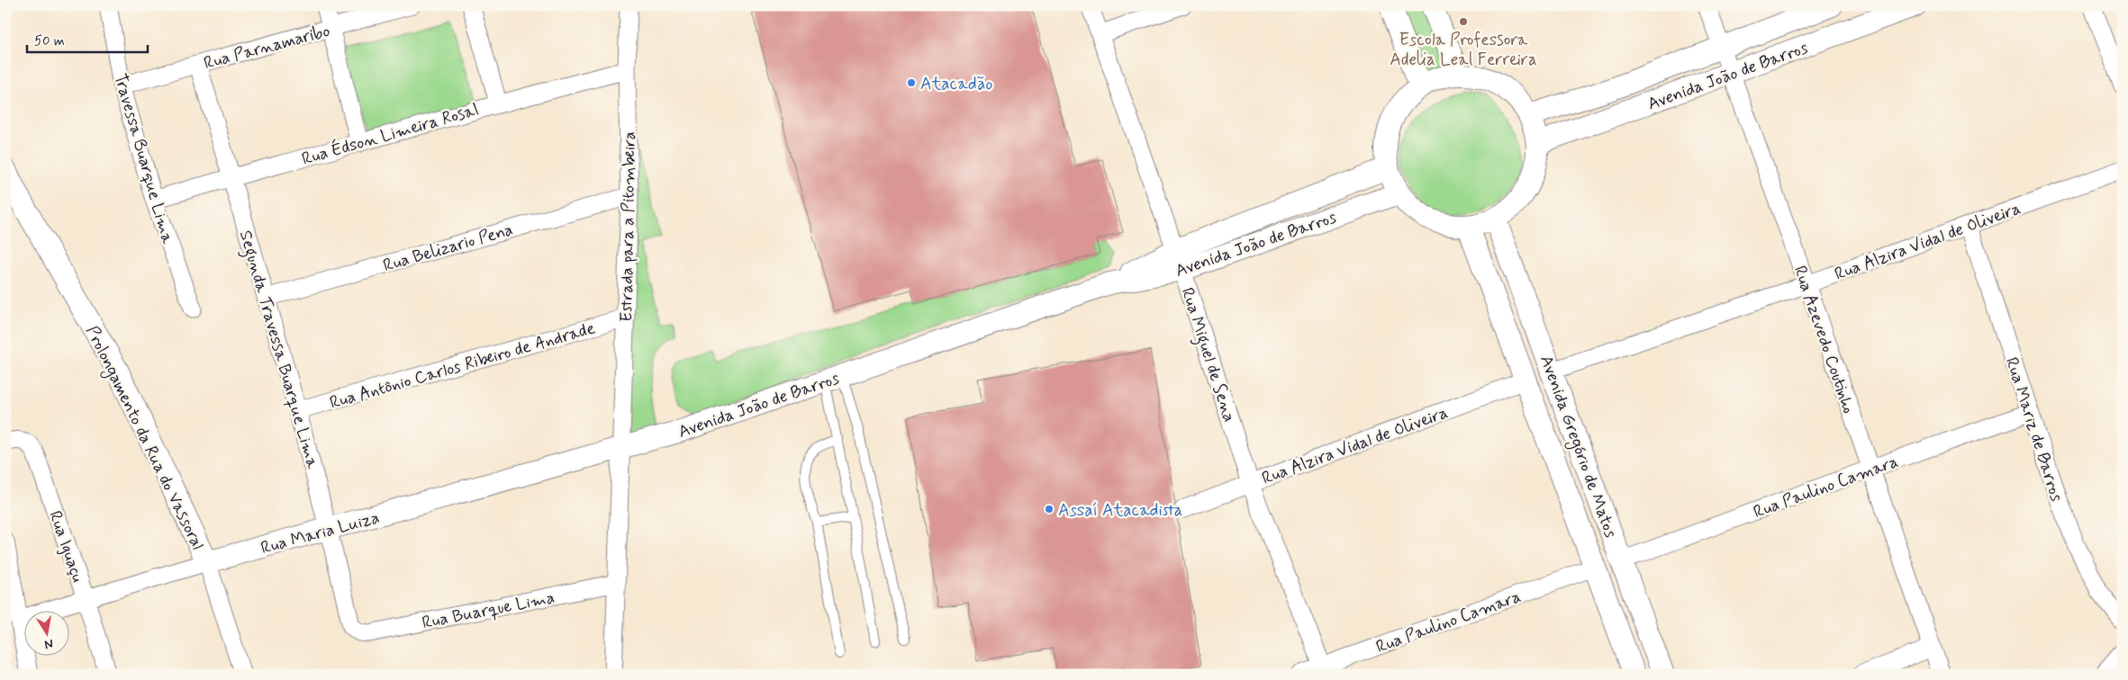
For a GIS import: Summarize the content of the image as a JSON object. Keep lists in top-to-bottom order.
{
  "streets": {
    "street": [
      "Rua Parnamaribo",
      "Avenida João de Barros",
      "Rua Édson Limeira Rosal",
      "Travessa Buarque Lima",
      "Estrada para a Pitombeira",
      "Rua Alzira Vidal de Oliveira",
      "Rua Belizario Pena",
      "Rua Azevedo Coutinho",
      "Segunda Travessa Buarque Lima",
      "Rua Miguel de Sena",
      "Rua Antônio Carlos Ribeiro de Andrade",
      "Rua Mariz de Barros",
      "Prolongamento da Rua do Vassoral",
      "Avenida Gregório de Matos",
      "Rua Paulino Camara",
      "Rua Maria Luiza",
      "Rua Iguaçu",
      "Rua Buarque Lima"
    ]
  },
  "crossings": [
    ["Rua Parnamaribo", "Travessa Buarque Lima"],
    ["Rua Parnamaribo", "Segunda Travessa Buarque Lima"],
    ["Avenida João de Barros", "Estrada para a Pitombeira"],
    ["Avenida João de Barros", "Rua Azevedo Coutinho"],
    ["Avenida João de Barros", "Rua Miguel de Sena"],
    ["Avenida João de Barros", "Avenida Gregório de Matos"],
    ["Avenida João de Barros", "Rua Maria Luiza"],
    ["Rua Édson Limeira Rosal", "Travessa Buarque Lima"],
    ["Rua Édson Limeira Rosal", "Estrada para a Pitombeira"],
    ["Rua Édson Limeira Rosal", "Segunda Travessa Buarque Lima"],
    ["Estrada para a Pitombeira", "Rua Belizario Pena"],
    ["Estrada para a Pitombeira", "Rua Antônio Carlos Ribeiro de Andrade"],
    ["Estrada para a Pitombeira", "Rua Maria Luiza"],
    ["Rua Alzira Vidal de Oliveira", "Rua Azevedo Coutinho"],
    ["Rua Alzira Vidal de Oliveira", "Rua Miguel de Sena"],
    ["Rua Alzira Vidal de Oliveira", "Rua Mariz de Barros"],
    ["Rua Alzira Vidal de Oliveira", "Avenida Gregório de Matos"],
    ["Rua Belizario Pena", "Segunda Travessa Buarque Lima"],
    ["Rua Azevedo Coutinho", "Rua Paulino Camara"],
    ["Segunda Travessa Buarque Lima", "Rua Antônio Carlos Ribeiro de Andrade"],
    ["Segunda Travessa Buarque Lima", "Rua Maria Luiza"],
    ["Segunda Travessa Buarque Lima", "Rua Buarque Lima"],
    ["Rua Miguel de Sena", "Rua Paulino Camara"],
    ["Rua Mariz de Barros", "Rua Paulino Camara"],
    ["Prolongamento da Rua do Vassoral", "Rua Maria Luiza"],
    ["Avenida Gregório de Matos", "Rua Paulino Camara"],
    ["Rua Maria Luiza", "Rua Iguaçu"]
  ],
  "places": ["Escola Professora Adelia Leal Ferreira", "Atacadão", "Assaí Atacadista"],
  "scale_bar": "50 m",
  "north": "bottom"
}
